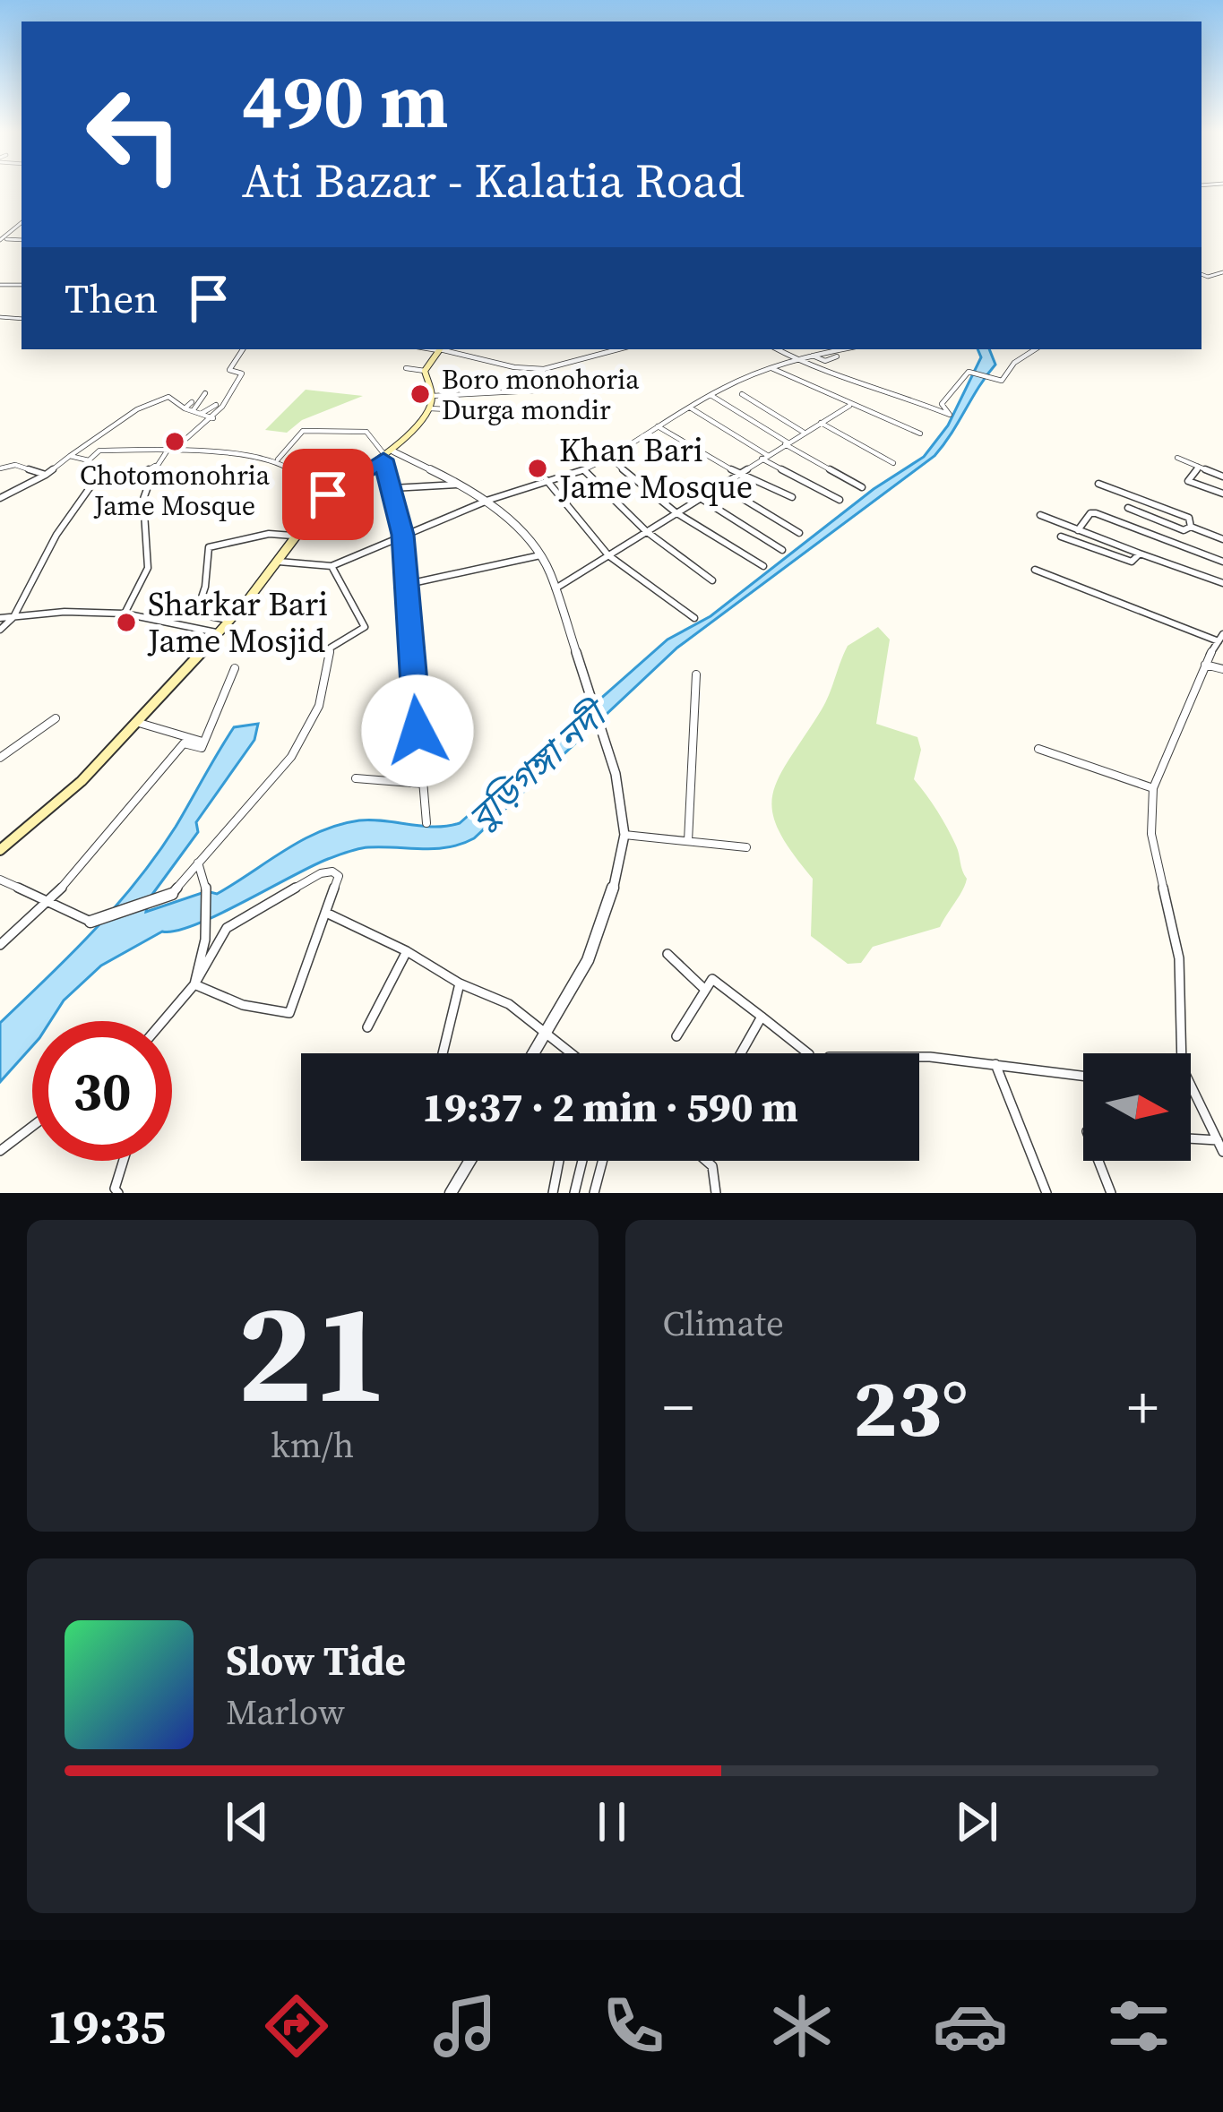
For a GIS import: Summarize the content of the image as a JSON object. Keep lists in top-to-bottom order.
{
  "water": ["বুড়িগঙ্গা নদী"],
  "places": [
    "Boro monohoria Durga mondir",
    "Chotomonohria Jame Mosque",
    "Khan Bari Jame Mosque",
    "Sharkar Bari Jame Mosjid"
  ],
  "north": "right",
  "page": {
    "turn": ["490 m", "Ati Bazar - Kalatia Road"],
    "then": "Then",
    "limit": "30",
    "trip": "19:37 · 2 min · 590 m",
    "tile": [
      ["21", "km/h"],
      "Climate"
    ],
    "heat": ["−", "23°", "+"],
    "song": ["Slow Tide", "Marlow"],
    "tabs": "19:35"
  }
}
